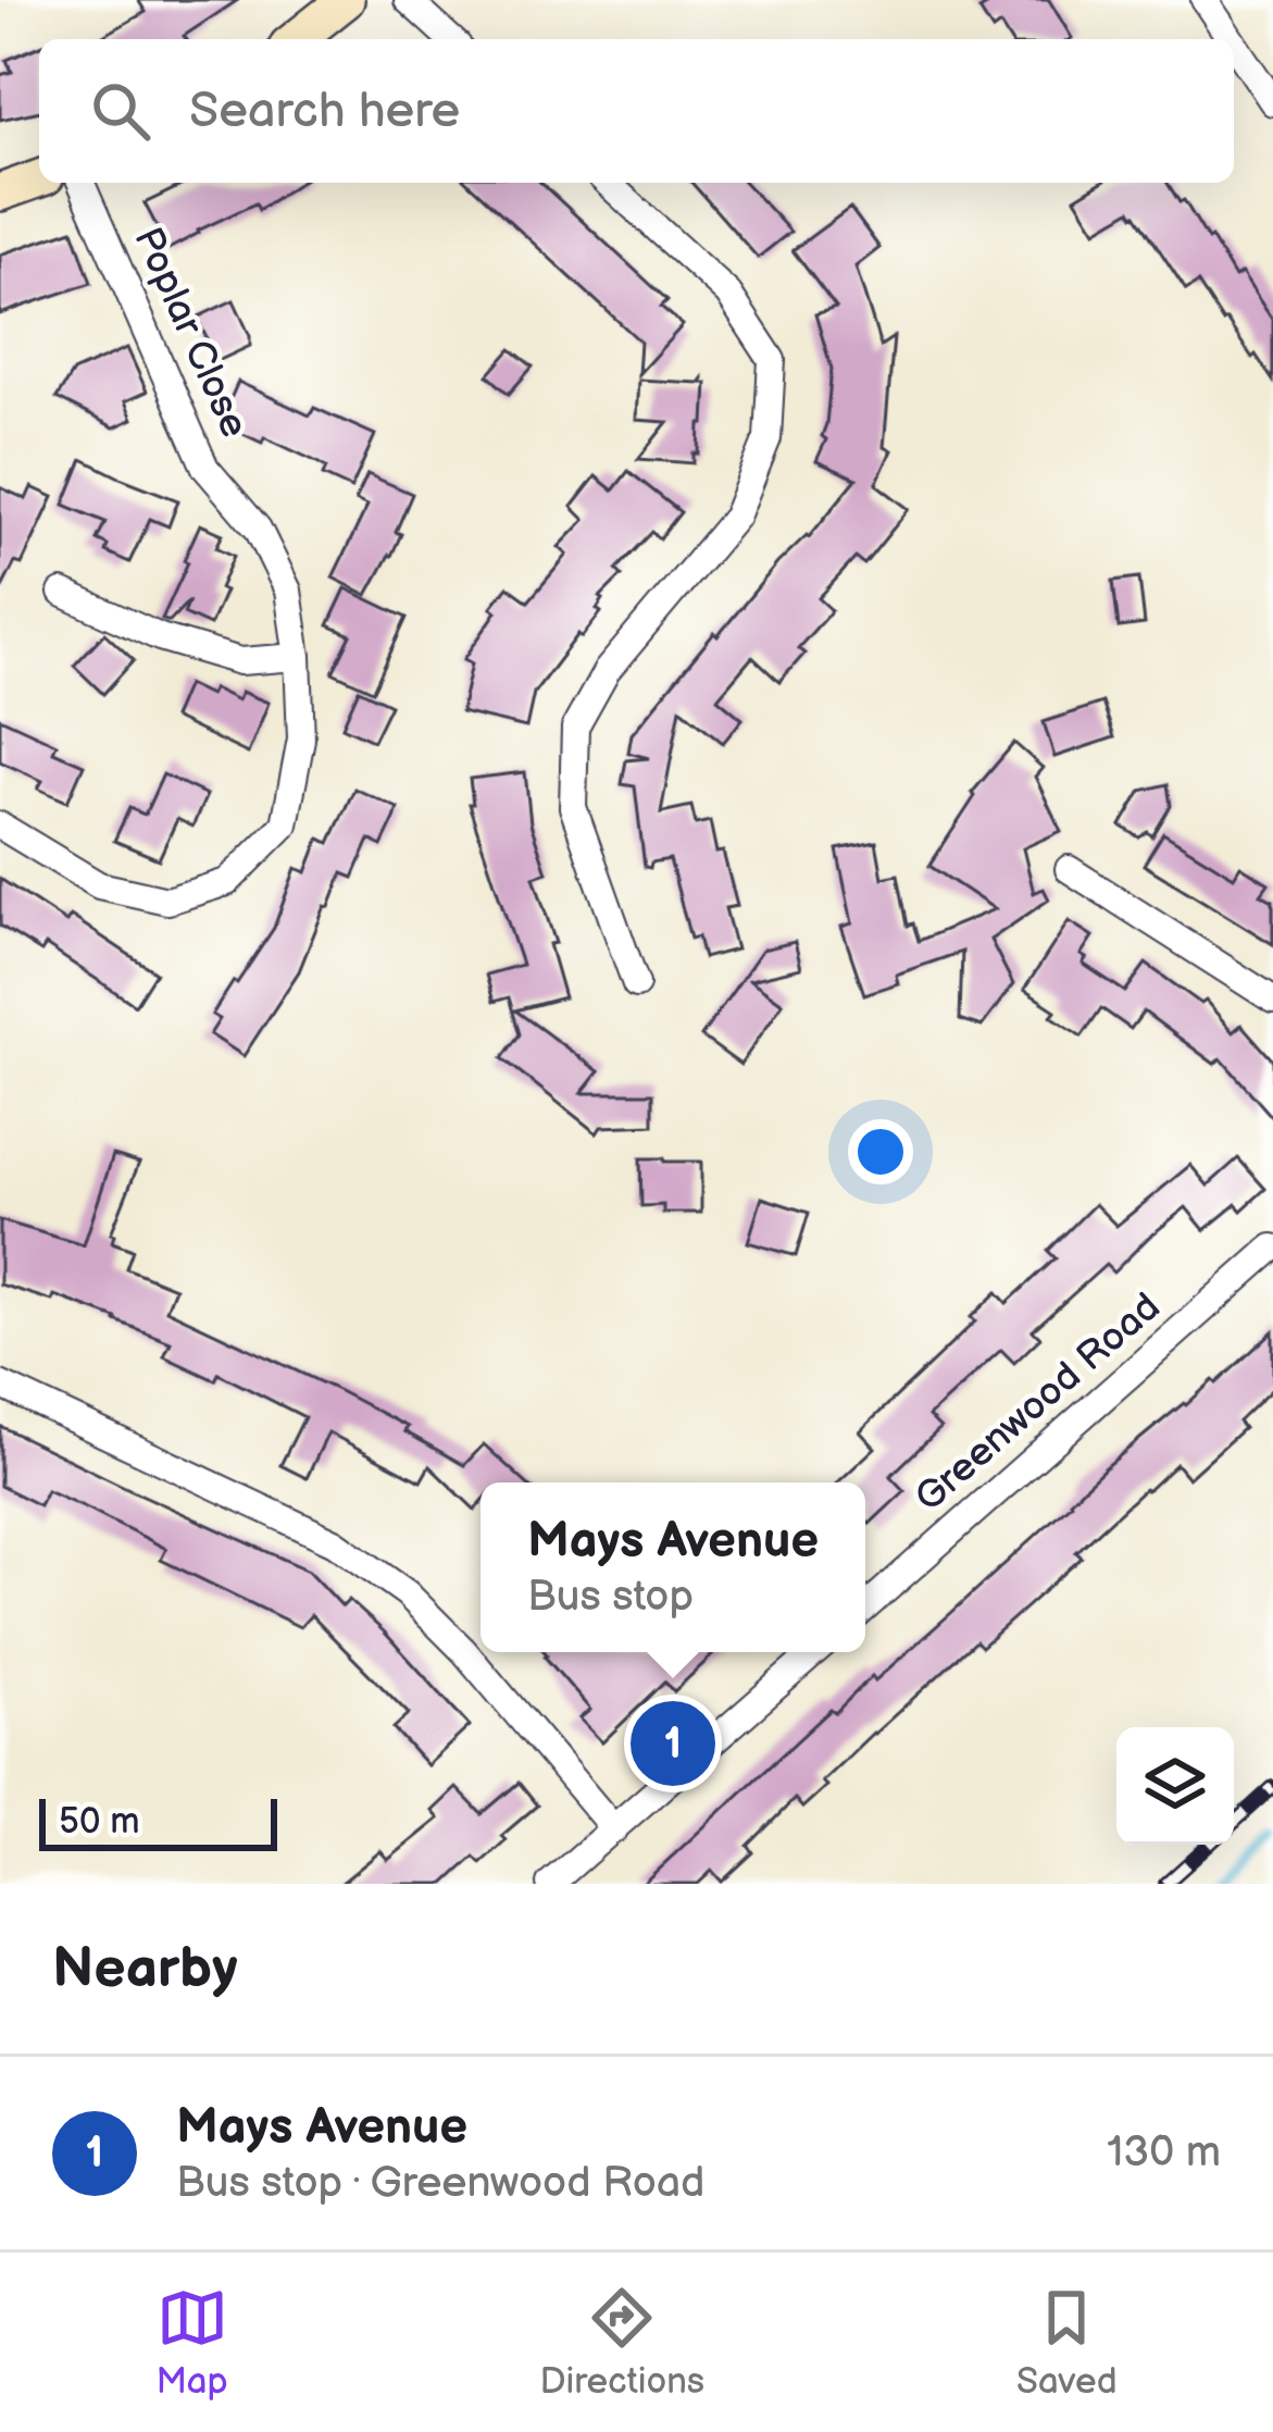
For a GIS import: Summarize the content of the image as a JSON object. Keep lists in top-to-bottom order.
{
  "streets": {
    "street": ["Poplar Close", "Greenwood Road"]
  },
  "scale_bar": "50 m",
  "page": {
    "search": "Search here",
    "popup": ["Mays Avenue", "Bus stop"],
    "pins": "1",
    "scale": "50 m",
    "heading": "Nearby",
    "list": [
      {
        "mark": "1",
        "name": "Mays Avenue",
        "note": "Bus stop · Greenwood Road",
        "value": "130 m"
      }
    ],
    "nav": ["Map", "Directions", "Saved"]
  }
}
